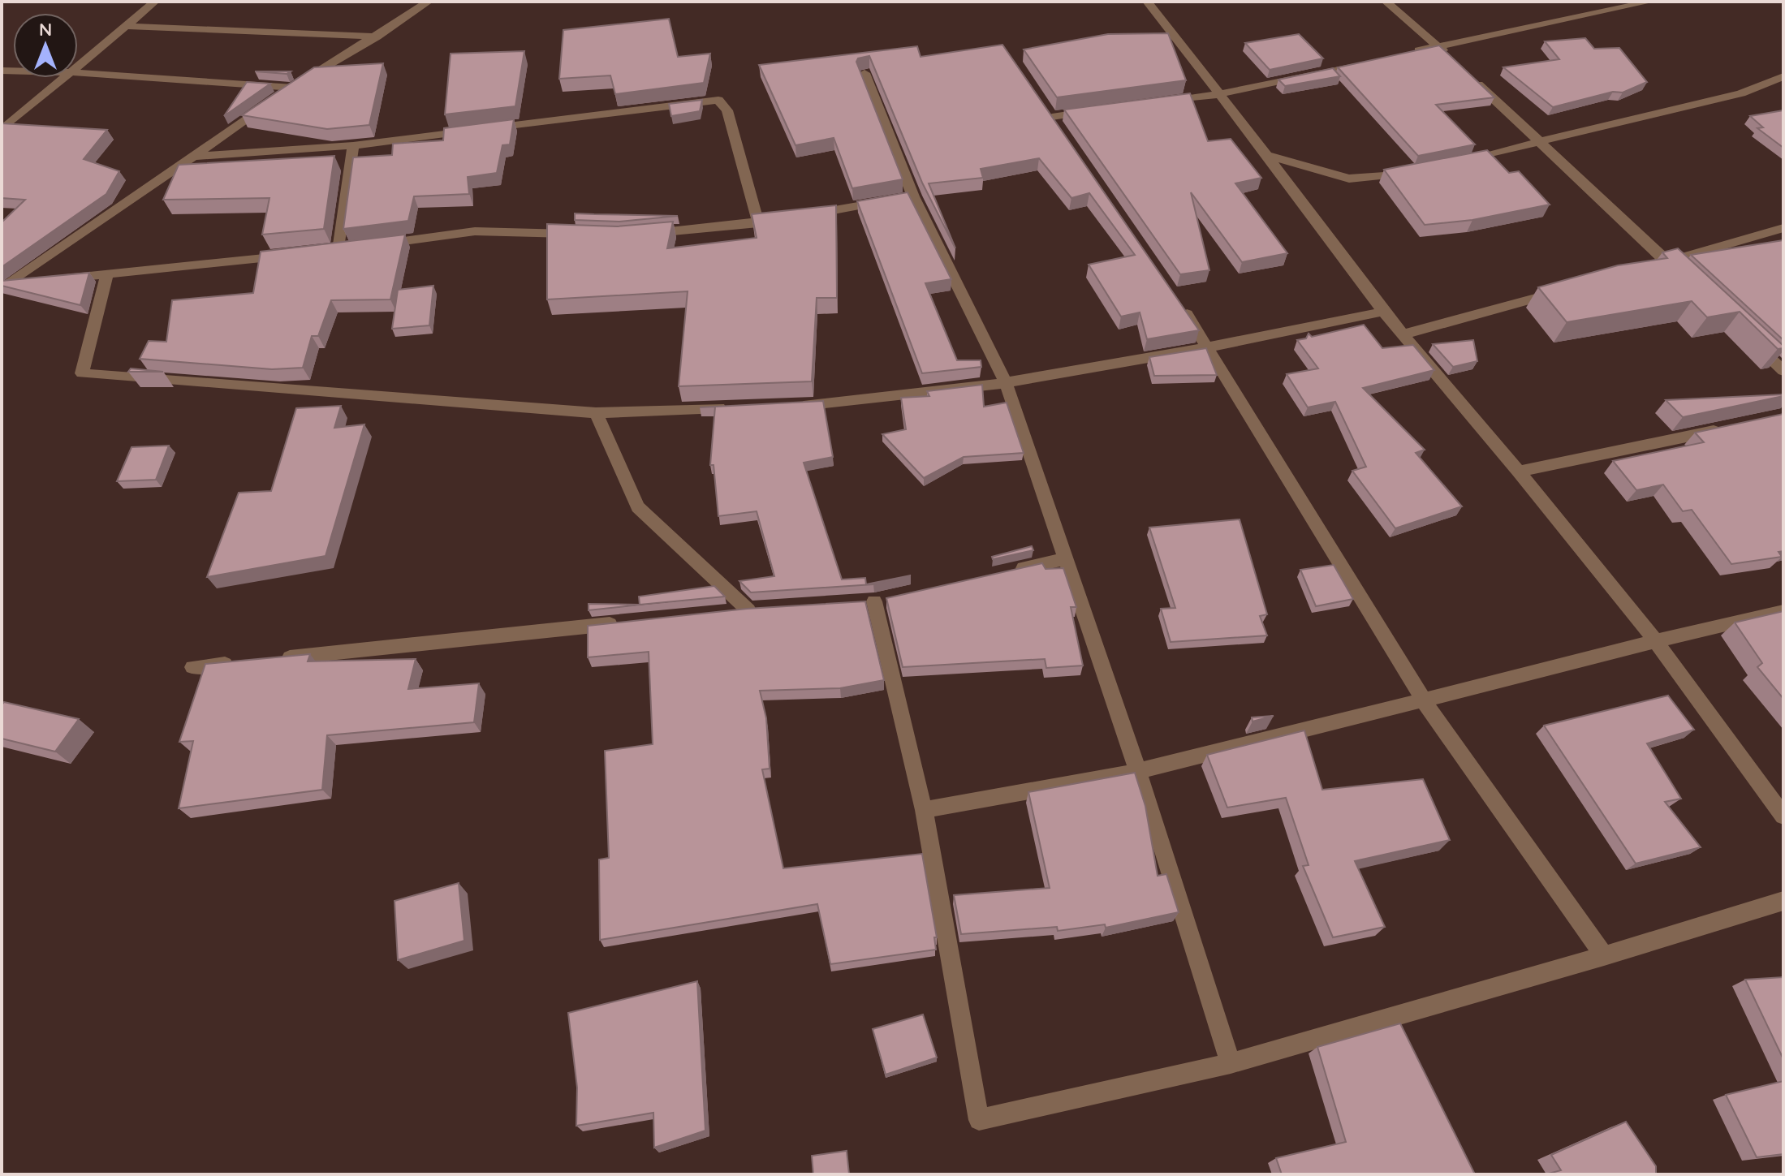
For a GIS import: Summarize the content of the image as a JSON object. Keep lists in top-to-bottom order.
{
  "north": "top"
}
